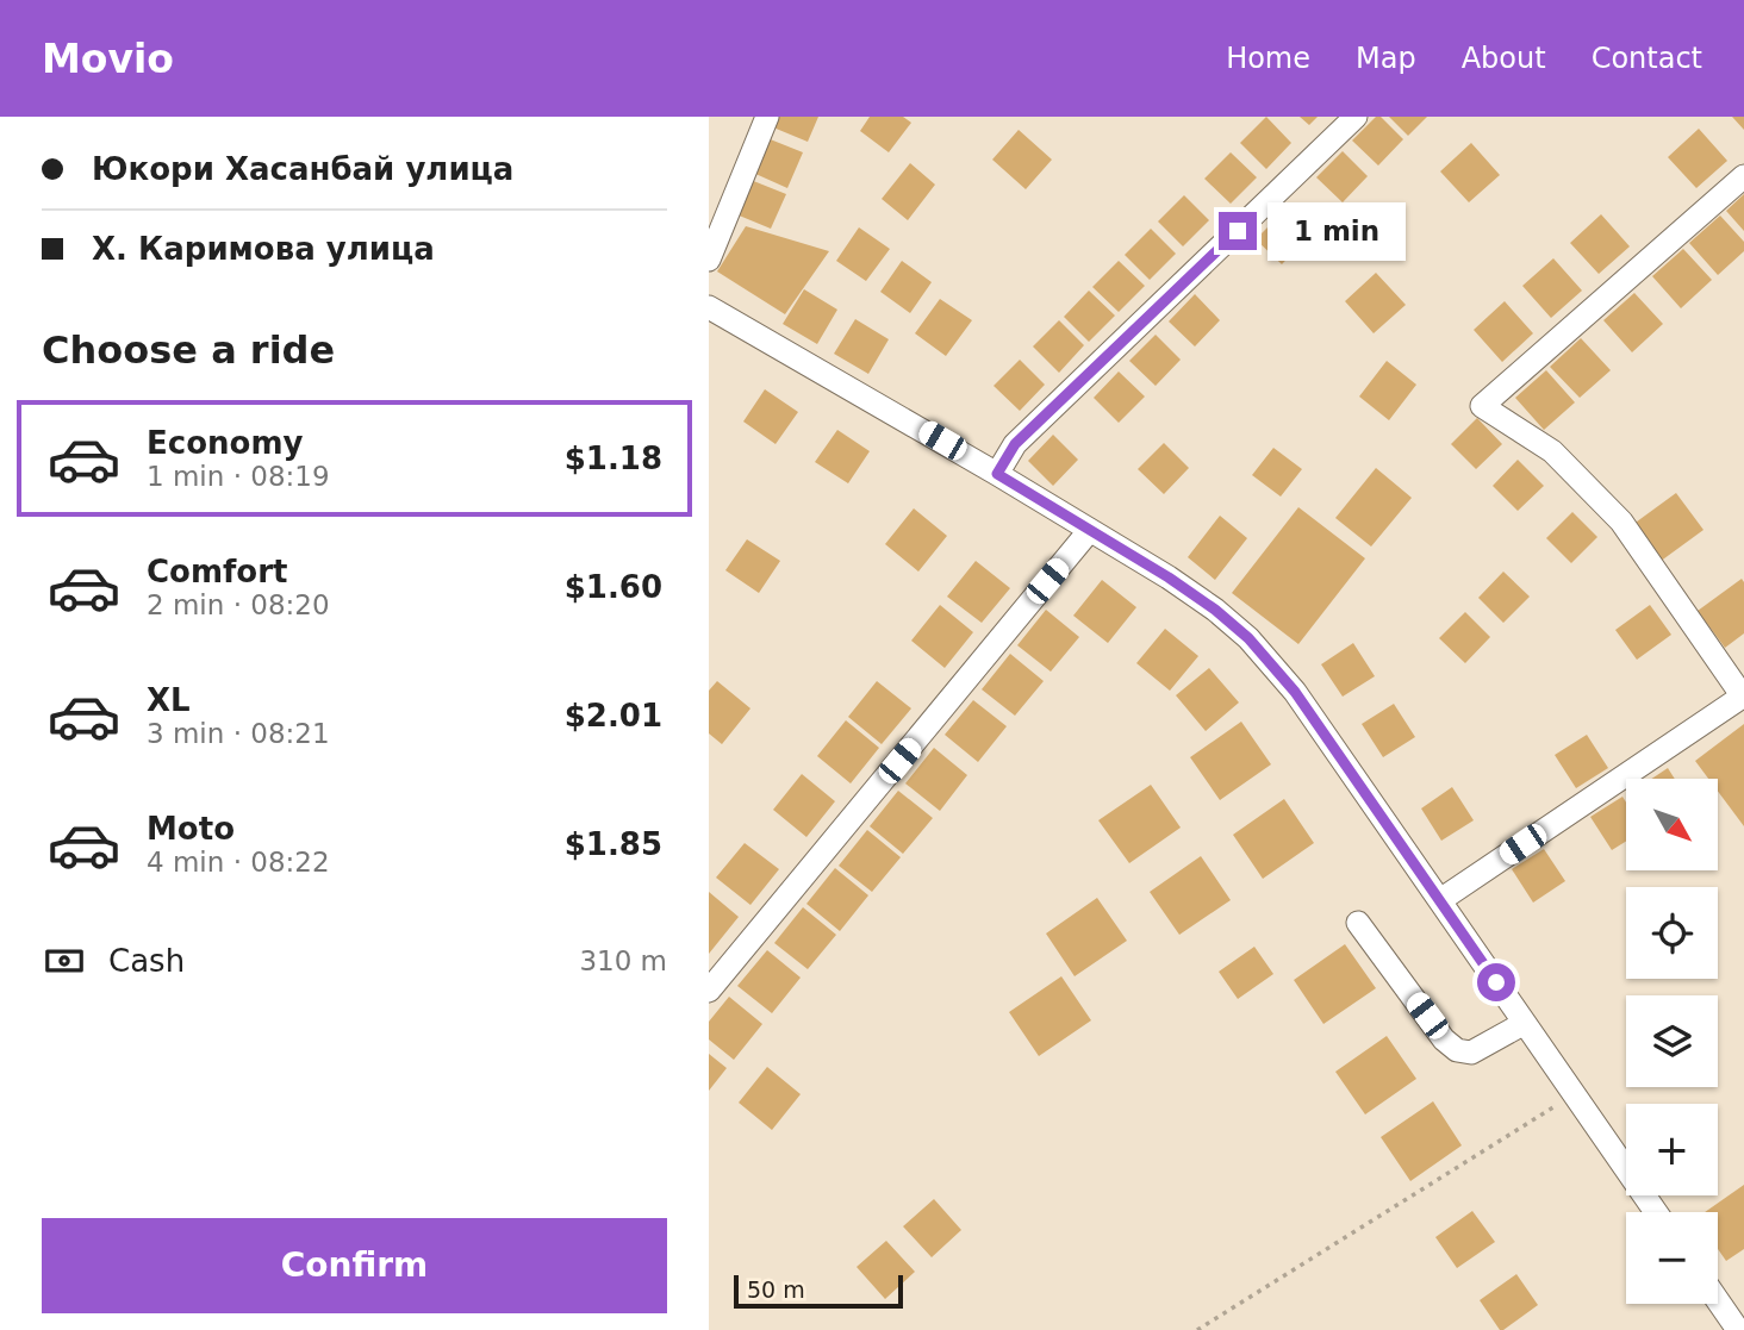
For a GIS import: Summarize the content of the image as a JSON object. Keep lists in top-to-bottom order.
{
  "scale_bar": "50 m",
  "north": "bottom right",
  "page": {
    "header": "Movio",
    "nav": [
      "Home",
      "Map",
      "About",
      "Contact"
    ],
    "banner": ["Юкори Хасанбай улица", "Х. Каримова улица"],
    "bubble": "1 min",
    "heading": "Choose a ride",
    "list": [
      {
        "name": "Economy",
        "note": "1 min · 08:19",
        "value": "$1.18"
      },
      {
        "name": "Comfort",
        "note": "2 min · 08:20",
        "value": "$1.60"
      },
      {
        "name": "XL",
        "note": "3 min · 08:21",
        "value": "$2.01"
      },
      {
        "name": "Moto",
        "note": "4 min · 08:22",
        "value": "$1.85"
      }
    ],
    "map_buttons": ["+", "−"],
    "pay": ["Cash", "310 m"],
    "buttons": "Confirm",
    "scale": "50 m"
  }
}
